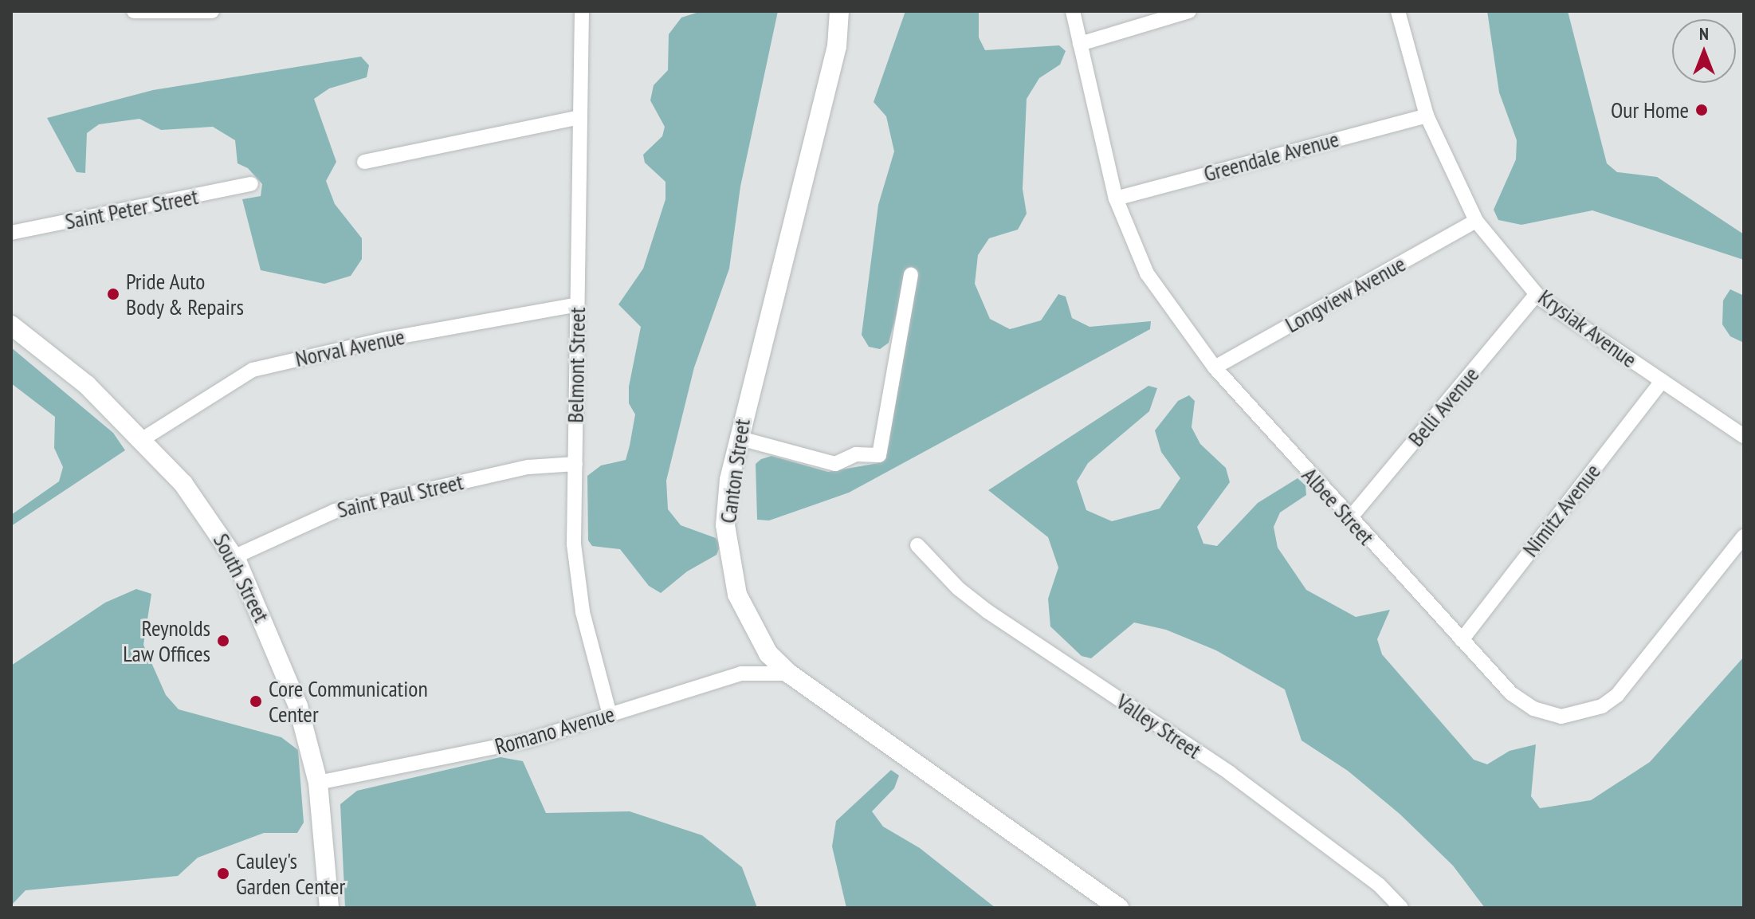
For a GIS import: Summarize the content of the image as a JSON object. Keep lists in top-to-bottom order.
{
  "streets": {
    "street": [
      "Greendale Avenue",
      "Saint Peter Street",
      "Longview Avenue",
      "Krysiak Avenue",
      "Norval Avenue",
      "Belmont Street",
      "Belli Avenue",
      "Canton Street",
      "Saint Paul Street",
      "Albee Street",
      "Nimitz Avenue",
      "South Street",
      "Valley Street",
      "Romano Avenue"
    ]
  },
  "crossings": [
    ["Greendale Avenue", "Krysiak Avenue"],
    ["Greendale Avenue", "Albee Street"],
    ["Longview Avenue", "Krysiak Avenue"],
    ["Longview Avenue", "Albee Street"],
    ["Krysiak Avenue", "Belli Avenue"],
    ["Krysiak Avenue", "Nimitz Avenue"],
    ["Norval Avenue", "Belmont Street"],
    ["Norval Avenue", "South Street"],
    ["Belmont Street", "Saint Paul Street"],
    ["Belmont Street", "Romano Avenue"],
    ["Belli Avenue", "Albee Street"],
    ["Canton Street", "Romano Avenue"],
    ["Saint Paul Street", "South Street"],
    ["Albee Street", "Nimitz Avenue"],
    ["South Street", "Romano Avenue"]
  ],
  "places": [
    "Our Home",
    "Pride Auto Body & Repairs",
    "Reynolds Law Offices",
    "Core Communication Center",
    "Cauley's Garden Center"
  ],
  "north": "top"
}
